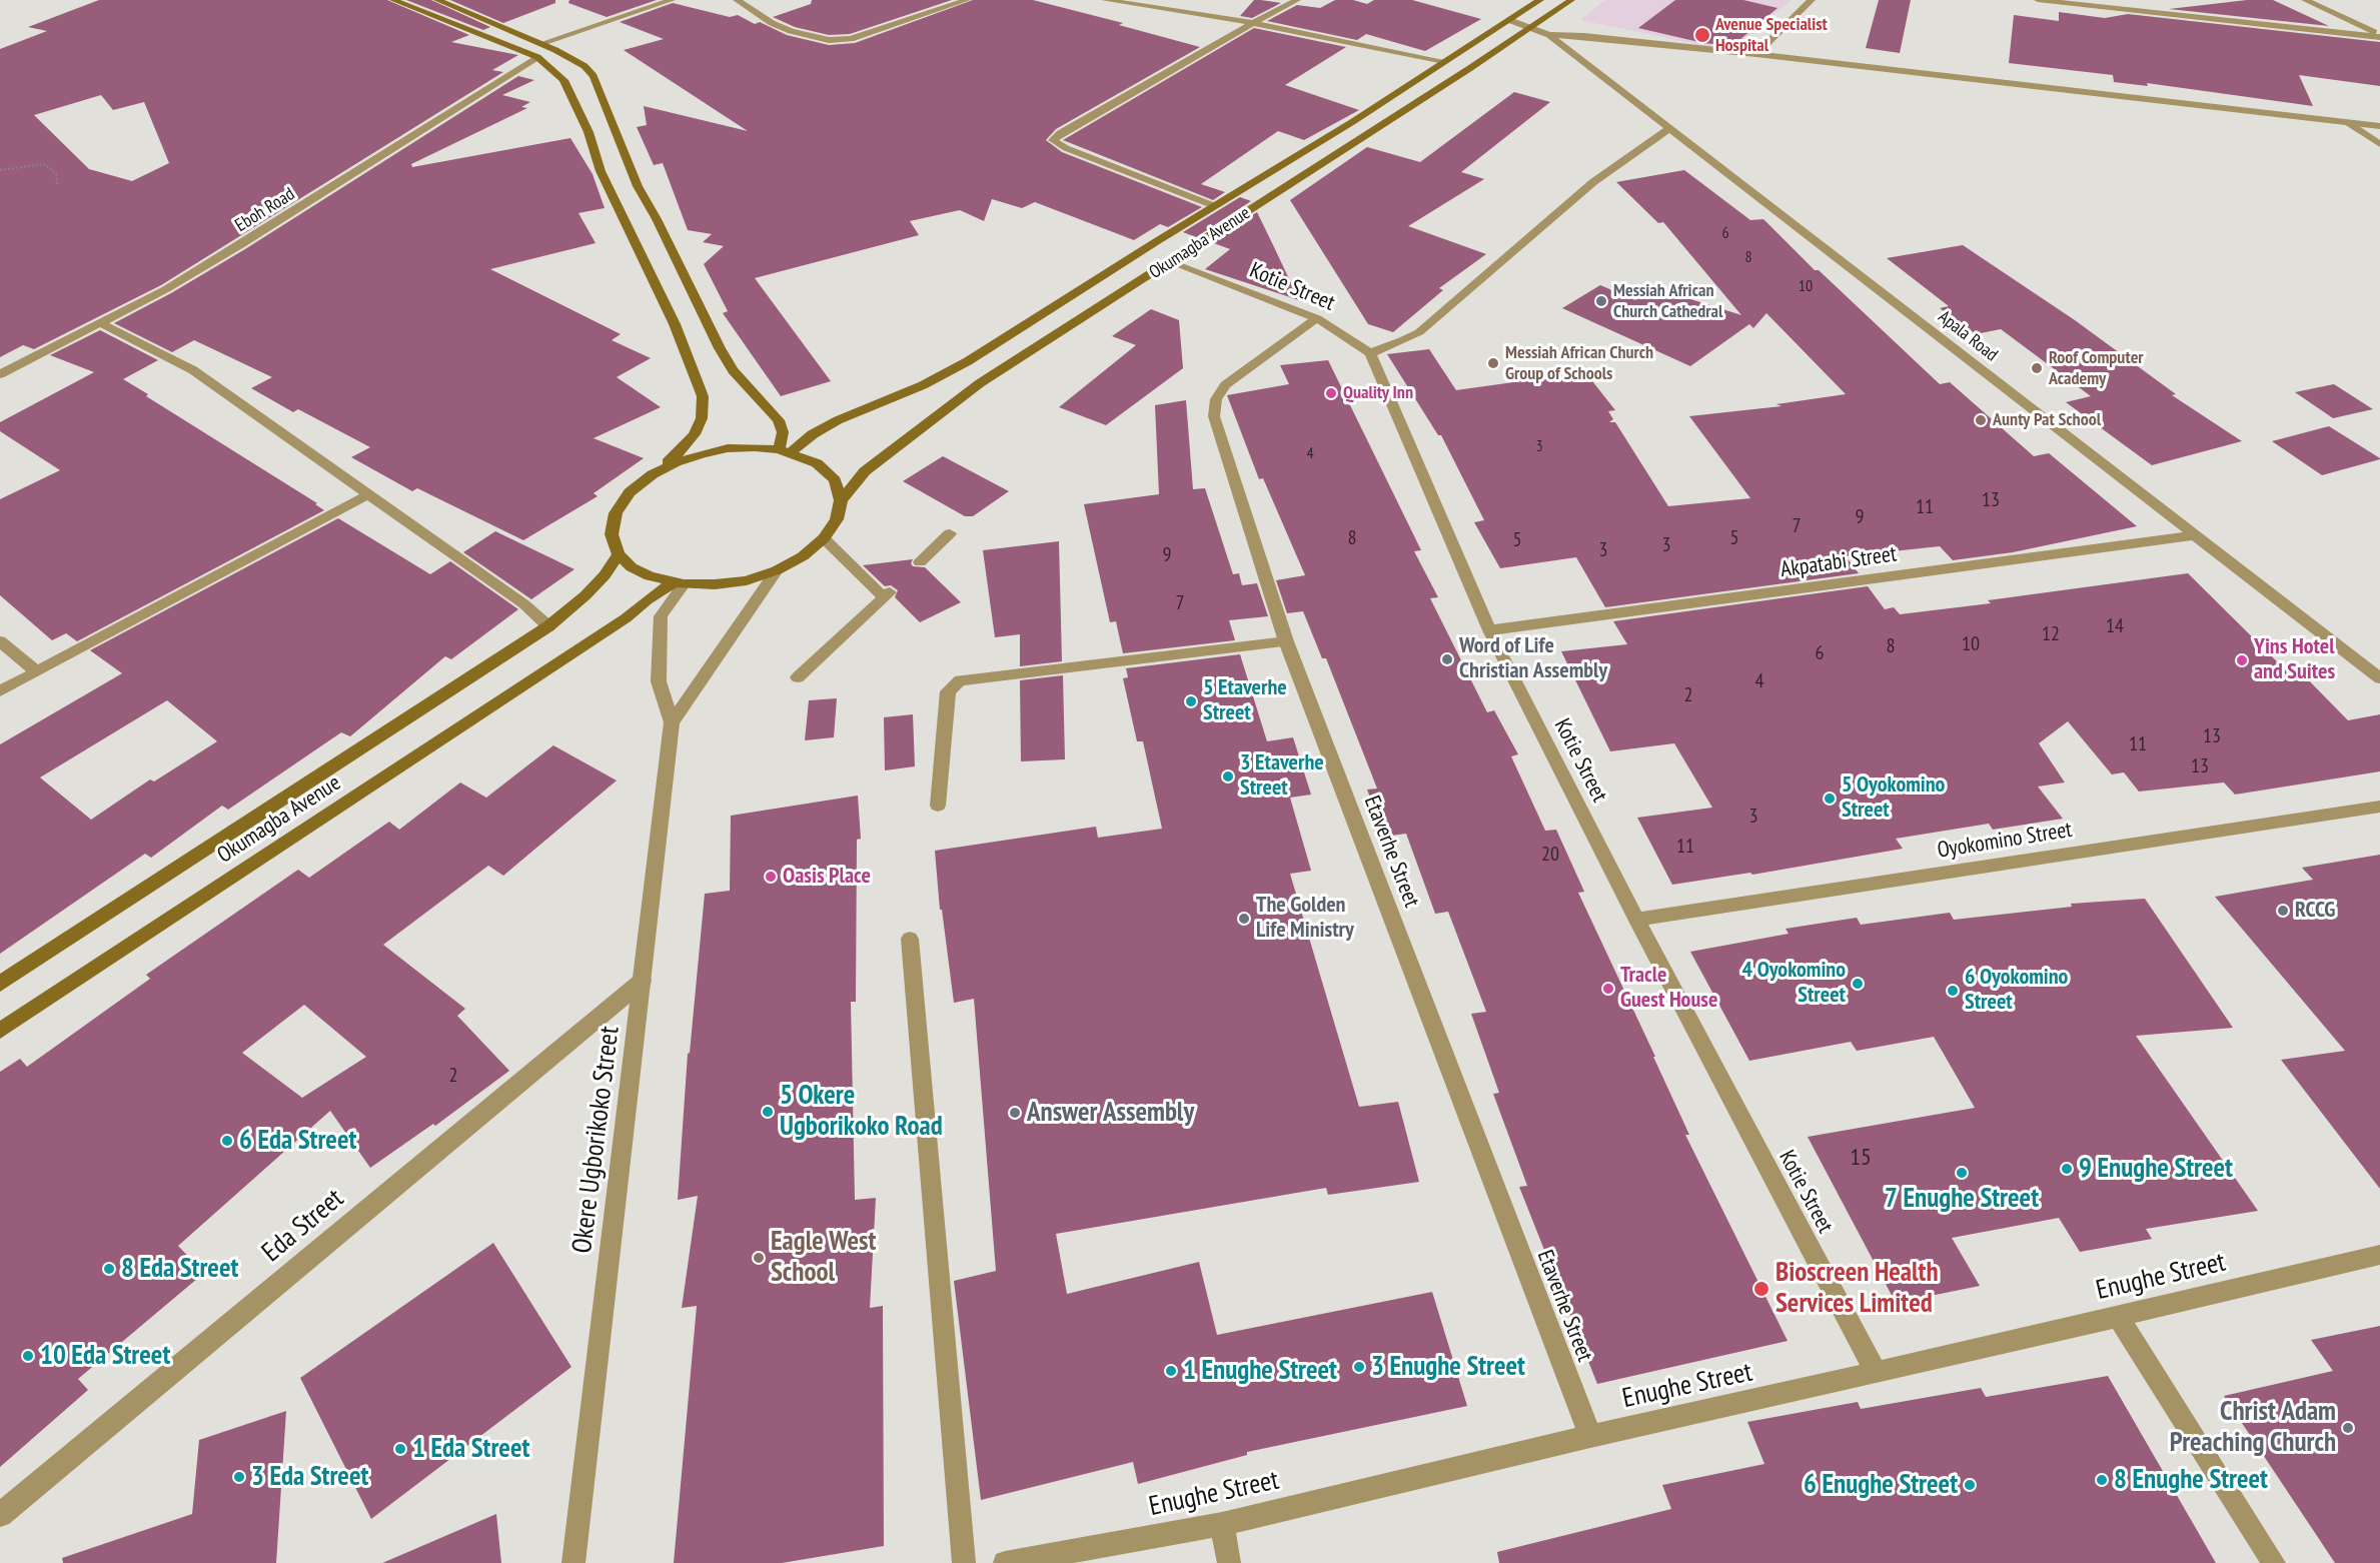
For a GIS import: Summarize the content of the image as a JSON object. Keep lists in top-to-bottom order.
{
  "streets": {
    "main road": ["Okumagba Avenue"],
    "street": [
      "Eboh Road",
      "Kotie Street",
      "Apala Road",
      "Akpatabi Street",
      "Oyokomino Street",
      "Etaverhe Street",
      "Okere Ugborikoko Street",
      "Eda Street",
      "Enughe Street"
    ]
  },
  "crossings": [
    ["Okumagba Avenue", "Kotie Street"],
    ["Okumagba Avenue", "Apala Road"],
    ["Kotie Street", "Akpatabi Street"],
    ["Kotie Street", "Oyokomino Street"],
    ["Kotie Street", "Etaverhe Street"],
    ["Kotie Street", "Enughe Street"],
    ["Apala Road", "Akpatabi Street"],
    ["Etaverhe Street", "Enughe Street"],
    ["Okere Ugborikoko Street", "Eda Street"]
  ],
  "places": [
    "Avenue Specialist Hospital",
    "Messiah African Church Cathedral",
    "Messiah African Church Group of Schools",
    "Roof Computer Academy",
    "Quality Inn",
    "Aunty Pat School",
    "Word of Life Christian Assembly",
    "Yins Hotel and Suites",
    "5 Etaverhe Street",
    "3 Etaverhe Street",
    "5 Oyokomino Street",
    "Oasis Place",
    "RCCG",
    "The Golden Life Ministry",
    "4 Oyokomino Street",
    "Tracle Guest House",
    "6 Oyokomino Street",
    "5 Okere Ugborikoko Road",
    "Answer Assembly",
    "6 Eda Street",
    "9 Enughe Street",
    "7 Enughe Street",
    "Eagle West School",
    "8 Eda Street",
    "Bioscreen Health Services Limited",
    "10 Eda Street",
    "3 Enughe Street",
    "1 Enughe Street",
    "Christ Adam Preaching Church",
    "1 Eda Street",
    "3 Eda Street",
    "8 Enughe Street",
    "6 Enughe Street"
  ],
  "house_numbers": [
    "6",
    "8",
    "10",
    "3",
    "4",
    "13",
    "11",
    "9",
    "7",
    "8",
    "5",
    "5",
    "3",
    "3",
    "9",
    "7",
    "14",
    "12",
    "10",
    "8",
    "6",
    "4",
    "2",
    "13",
    "11",
    "13",
    "3",
    "11",
    "20",
    "2",
    "15"
  ]
}
